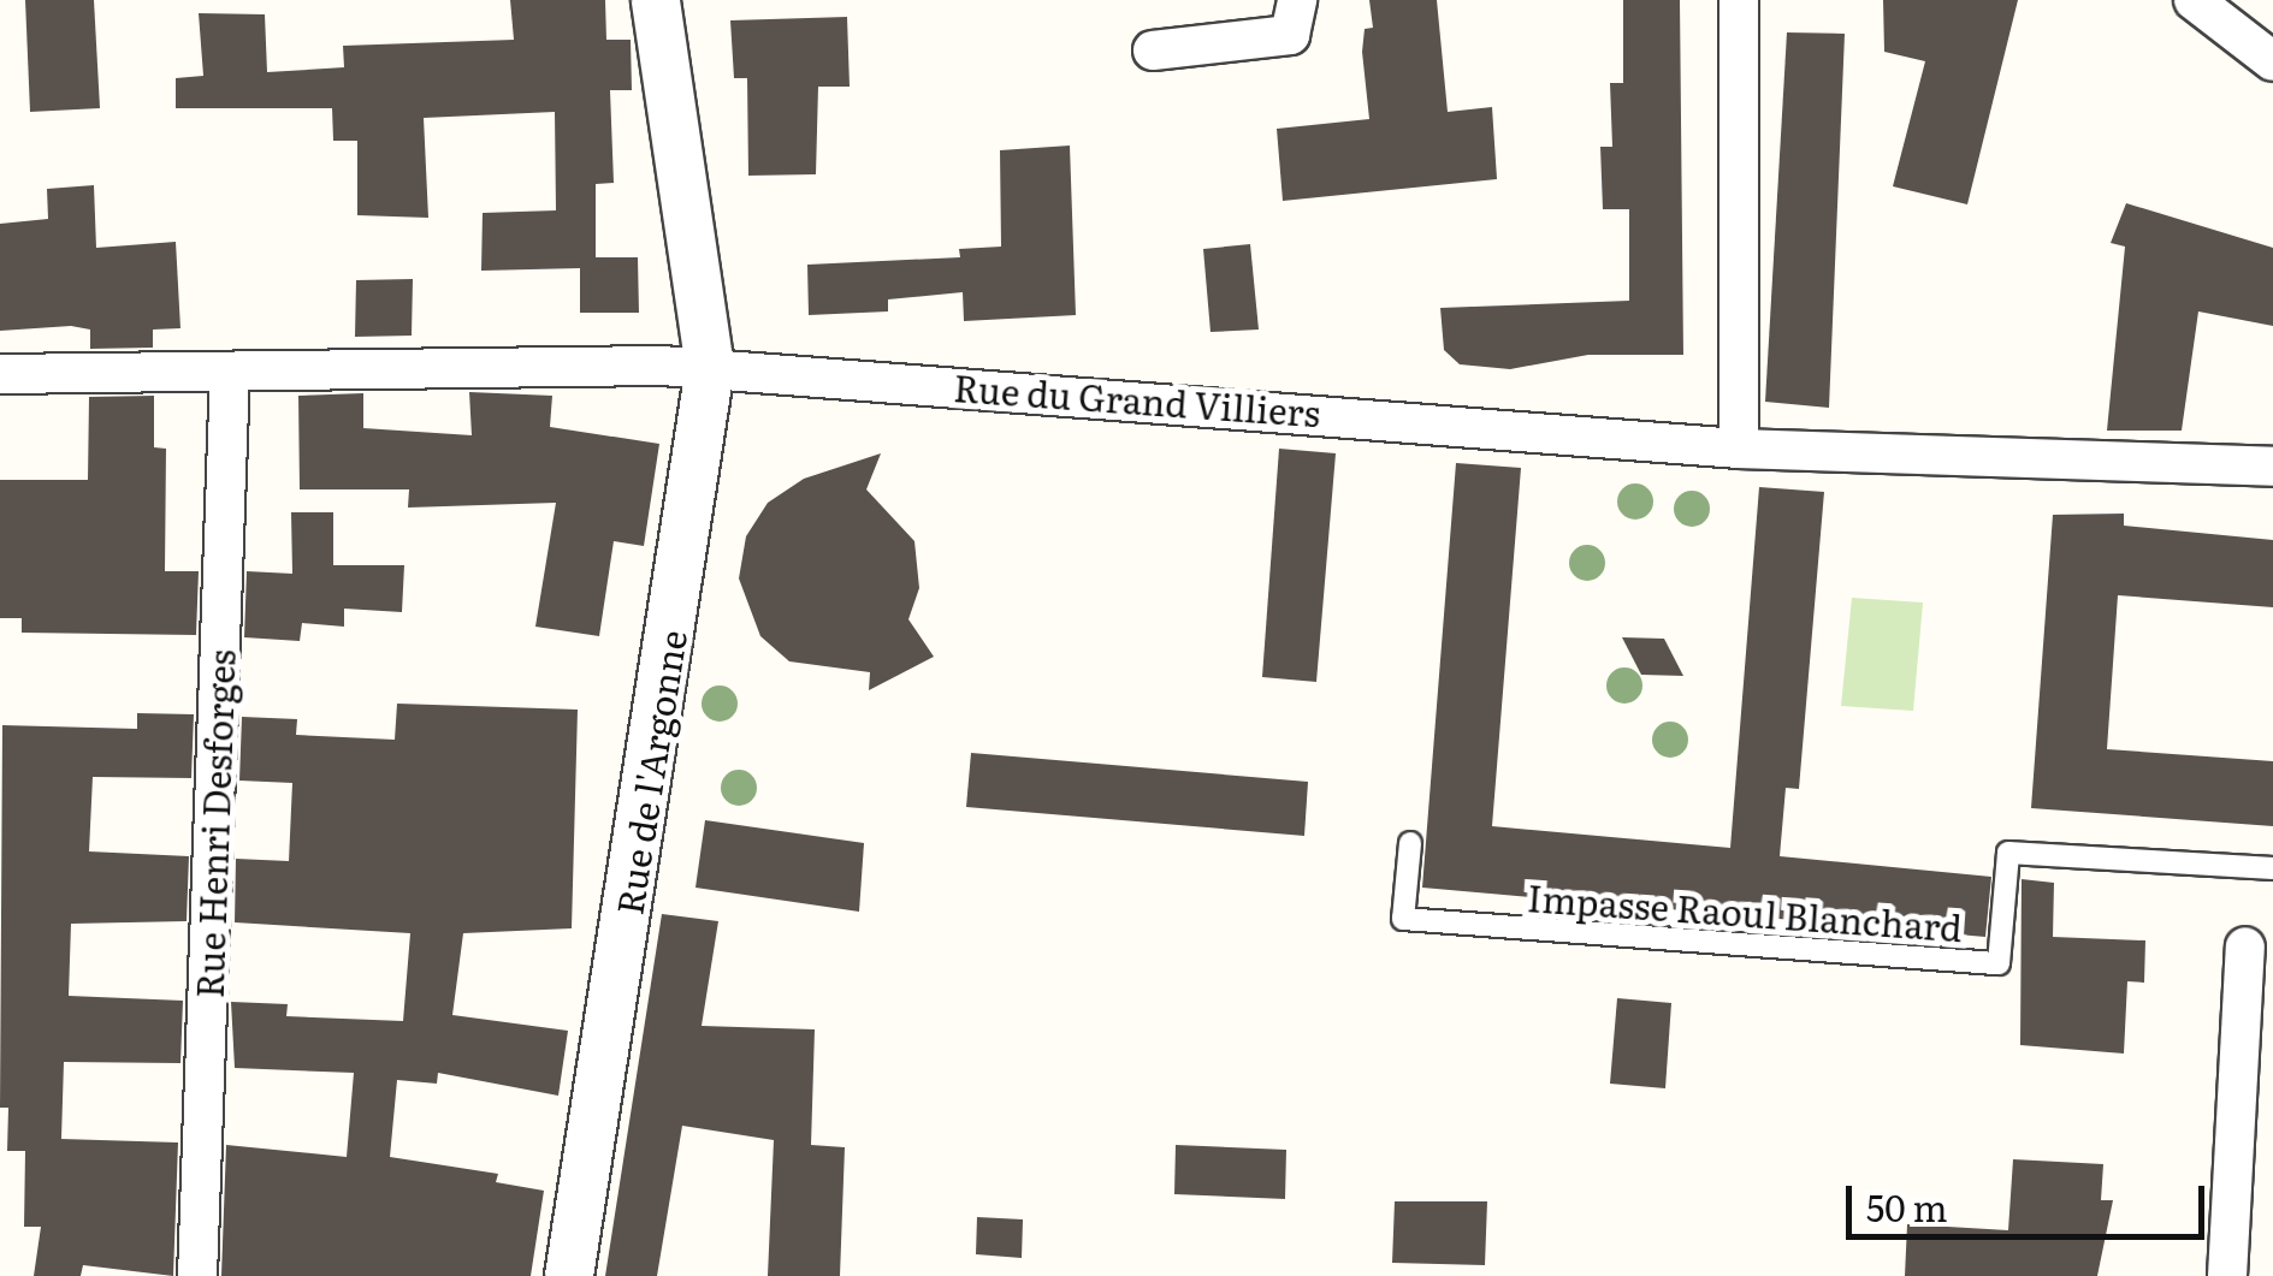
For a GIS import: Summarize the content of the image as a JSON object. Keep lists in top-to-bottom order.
{
  "streets": {
    "street": ["Rue du Grand Villiers", "Rue de l'Argonne", "Rue Henri Desforges"],
    "lane": ["Impasse Raoul Blanchard"]
  },
  "crossings": [
    ["Rue du Grand Villiers", "Rue de l'Argonne"],
    ["Rue du Grand Villiers", "Rue Henri Desforges"]
  ],
  "scale_bar": "50 m"
}
